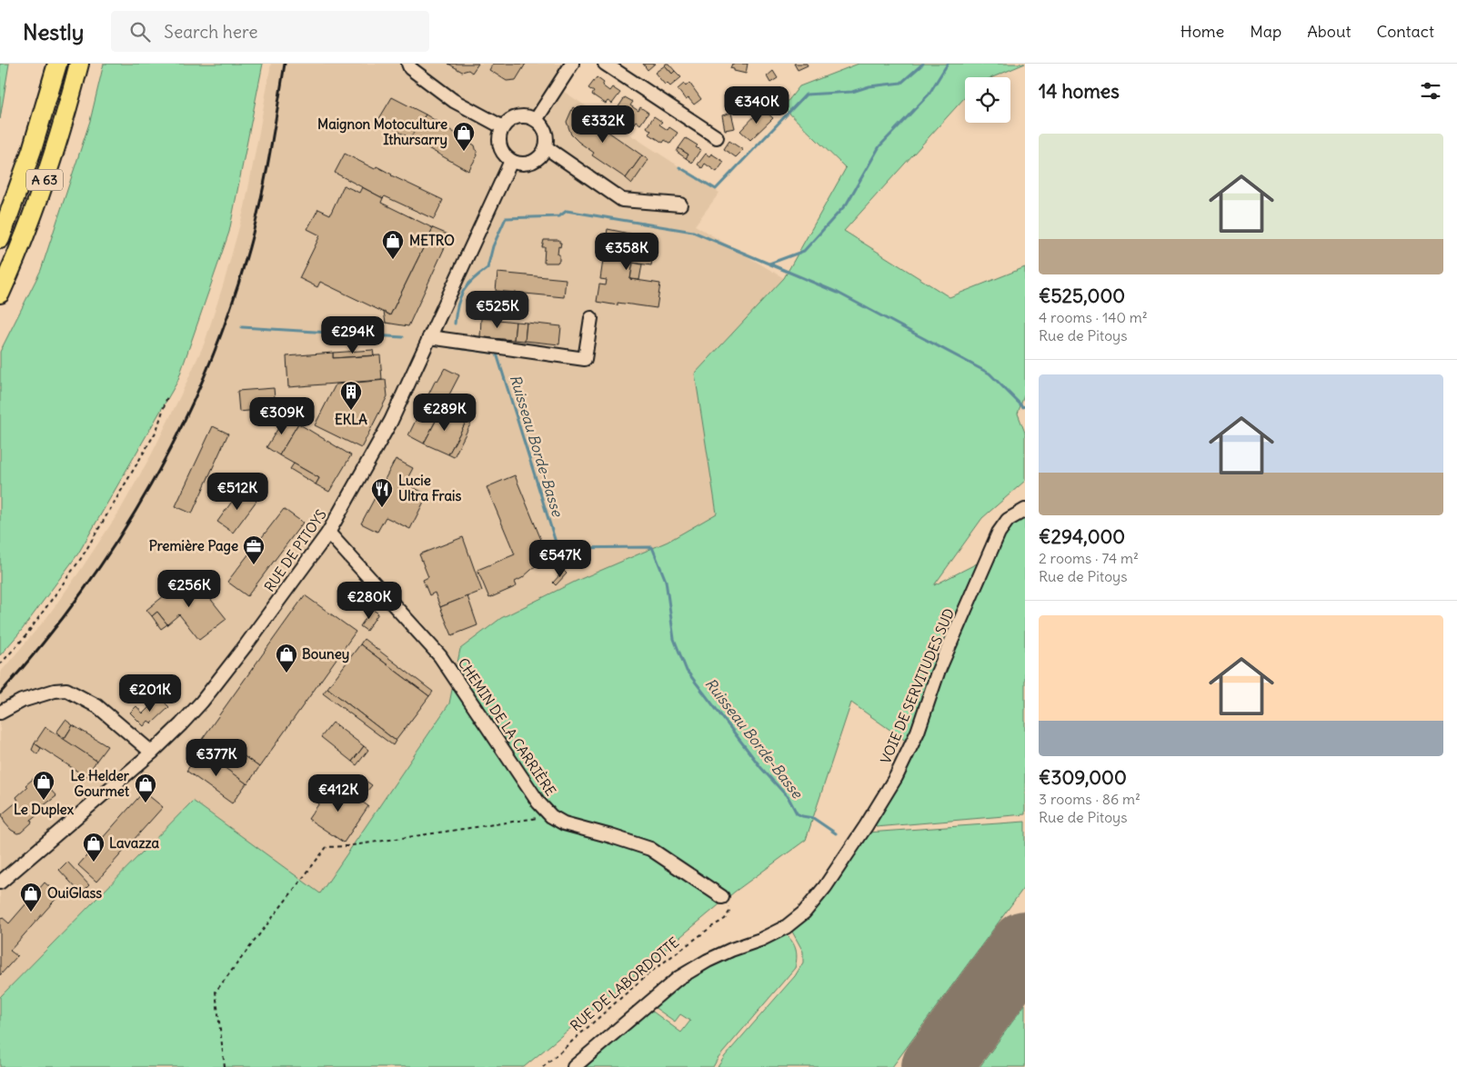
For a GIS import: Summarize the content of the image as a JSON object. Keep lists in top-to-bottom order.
{
  "streets": {
    "highway": ["A 63"],
    "street": ["RUE DE PITOYS", "VOIE DE SERVITUDES SUD", "CHEMIN DE LA CARRIÈRE"],
    "path": ["RUE DE LABORDOTTE"]
  },
  "crossings": [
    ["RUE DE PITOYS", "CHEMIN DE LA CARRIÈRE"],
    ["CHEMIN DE LA CARRIÈRE", "RUE DE LABORDOTTE"]
  ],
  "water": ["Ruisseau Borde-Basse"],
  "places": {
    "shop": [
      "Maignon Motoculture Ithursarry",
      "METRO",
      "Bouney",
      "Le Duplex",
      "Le Helder Gourmet",
      "Lavazza",
      "OuiGlass"
    ],
    "building": ["EKLA"],
    "restaurant": ["Lucie Ultra Frais"],
    "office": ["Première Page"]
  },
  "page": {
    "header": "Nestly",
    "search": "Search here",
    "nav": [
      "Home",
      "Map",
      "About",
      "Contact"
    ],
    "heading": "14 homes",
    "price": [
      "€340K",
      "€332K",
      "€358K",
      "€525K",
      "€294K",
      "€289K",
      "€309K",
      "€512K",
      "€547K",
      "€256K",
      "€280K",
      "€201K",
      "€377K",
      "€412K"
    ],
    "list": [
      {
        "name": "€525,000",
        "note": "4 rooms · 140 m² · Rue de Pitoys"
      },
      {
        "name": "€294,000",
        "note": "2 rooms · 74 m² · Rue de Pitoys"
      },
      {
        "name": "€309,000",
        "note": "3 rooms · 86 m² · Rue de Pitoys"
      }
    ]
  }
}
